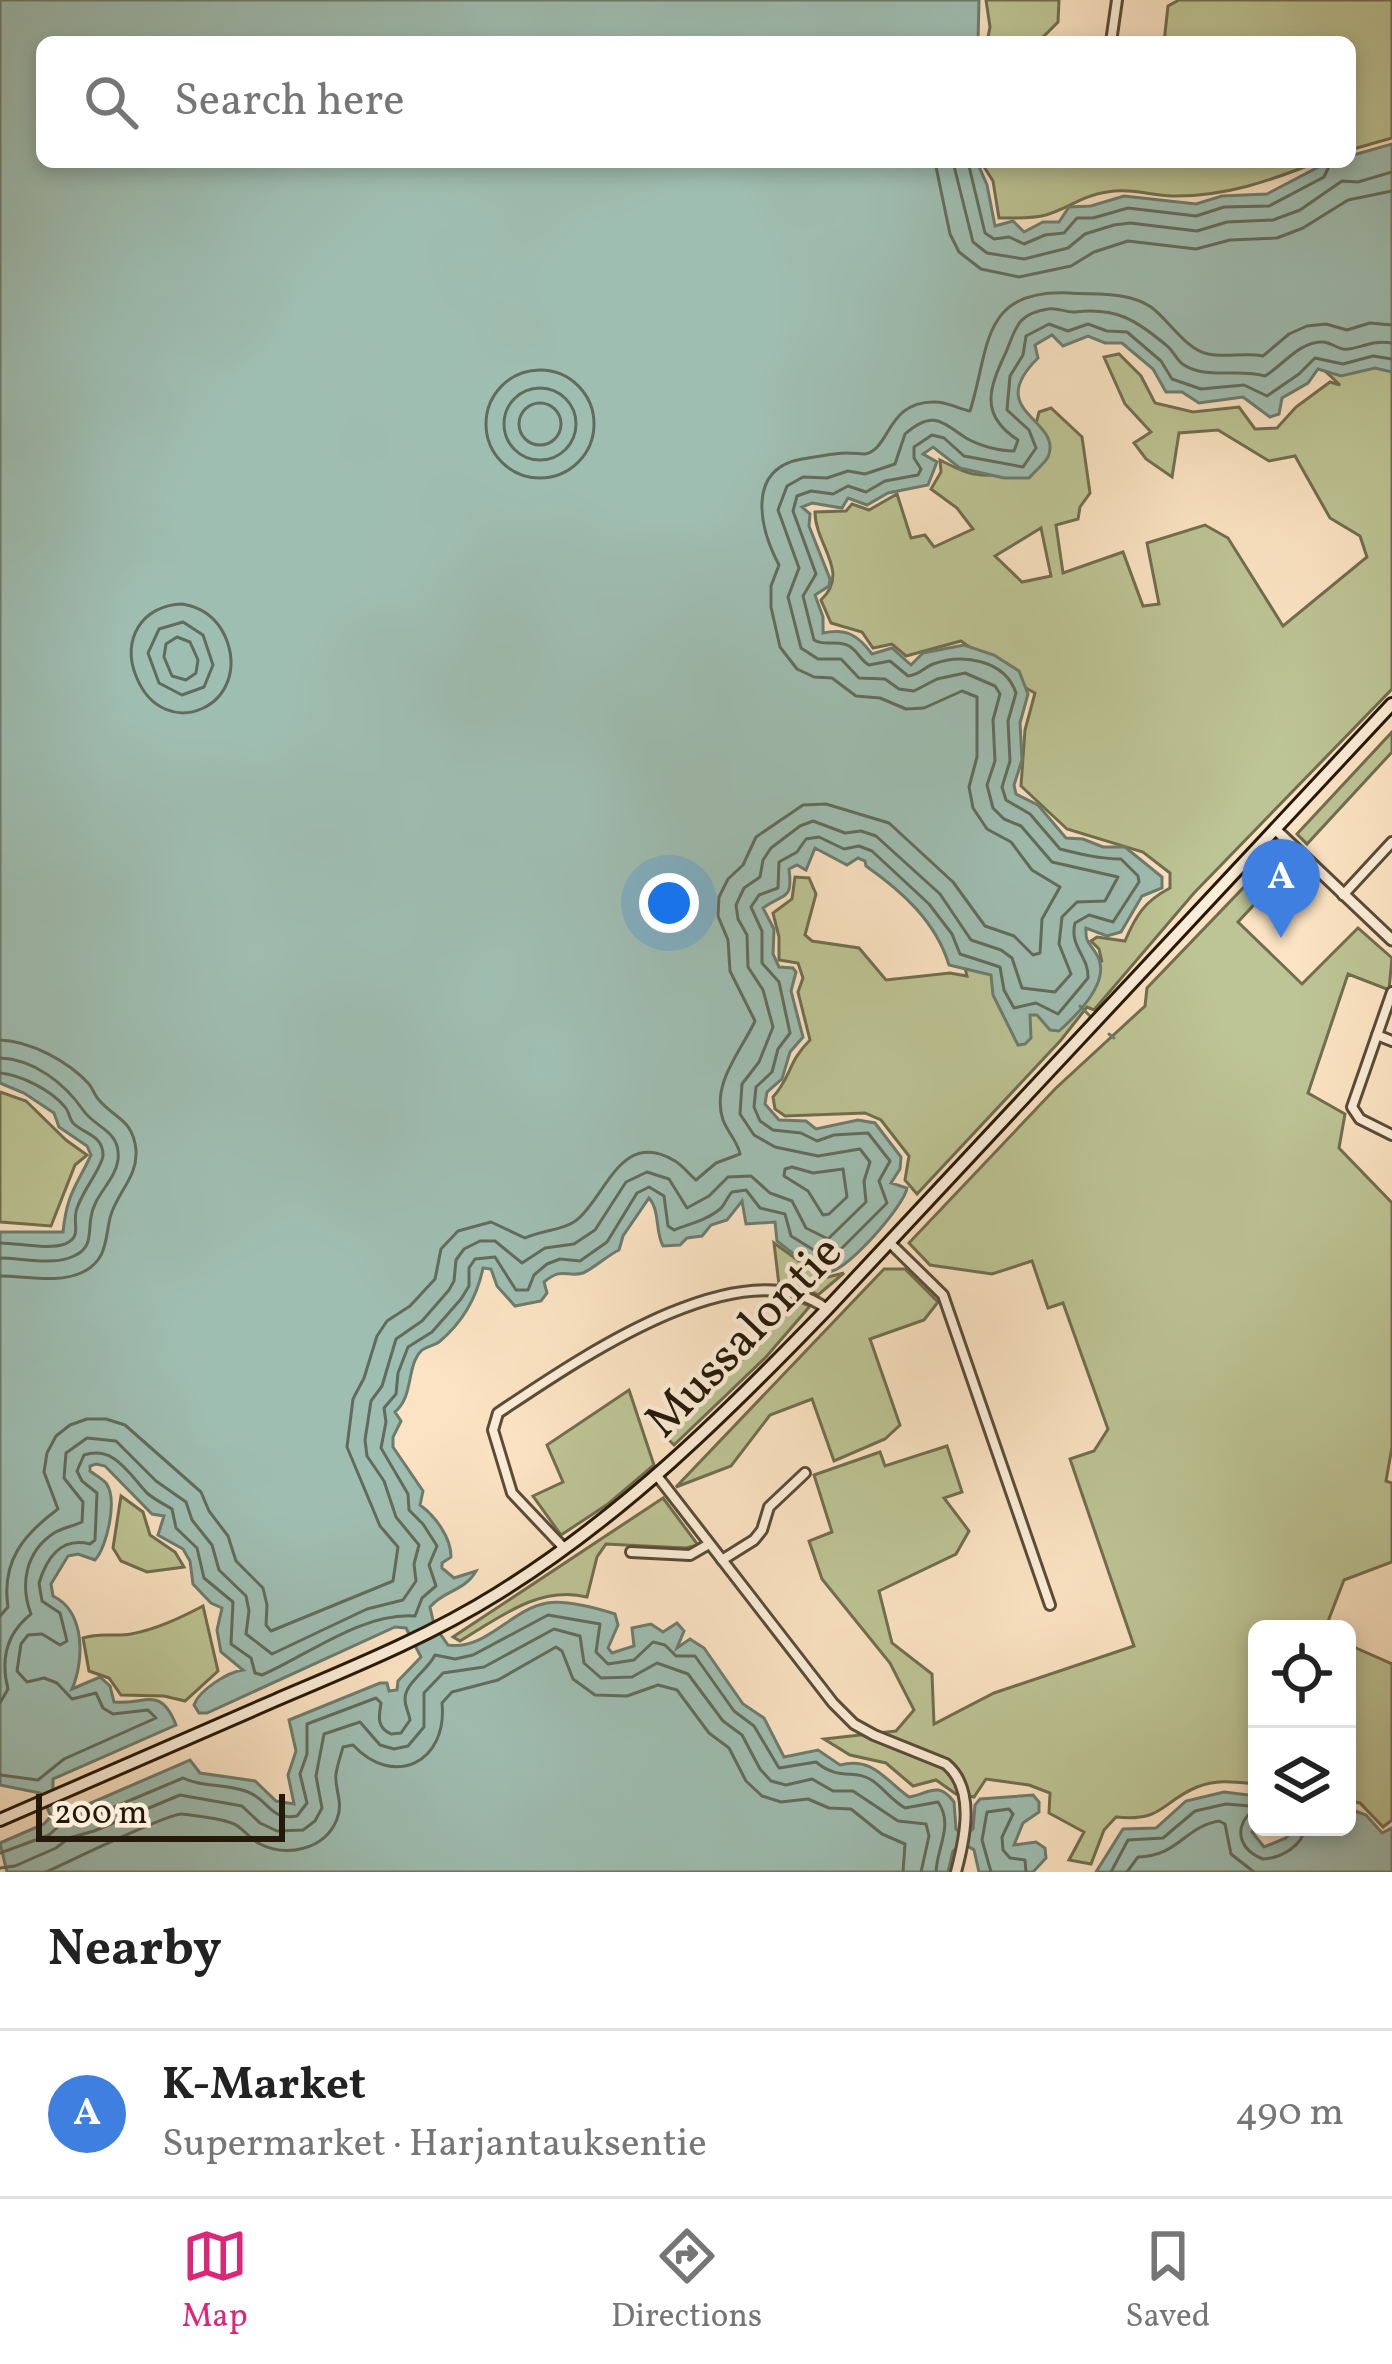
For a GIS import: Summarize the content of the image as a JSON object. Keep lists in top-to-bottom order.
{
  "streets": {
    "main road": ["Mussalontie"]
  },
  "scale_bar": "200 m",
  "page": {
    "search": "Search here",
    "pins": "A",
    "scale": "200 m",
    "heading": "Nearby",
    "list": [
      {
        "mark": "A",
        "name": "K-Market",
        "note": "Supermarket · Harjantauksentie",
        "value": "490 m"
      }
    ],
    "nav": ["Map", "Directions", "Saved"]
  }
}
